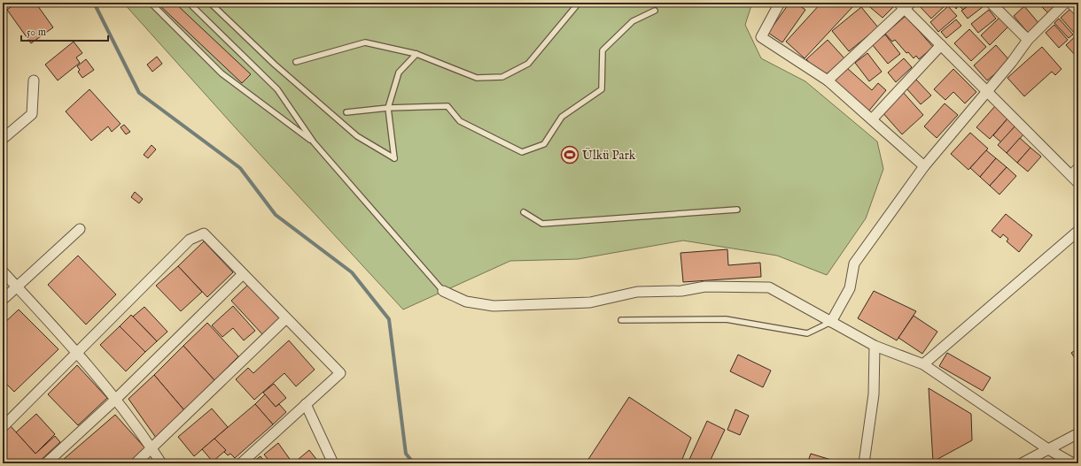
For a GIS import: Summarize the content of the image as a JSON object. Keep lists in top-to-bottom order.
{
  "places": {
    "sports": ["Ülkü Park"]
  },
  "scale_bar": "50 m"
}
